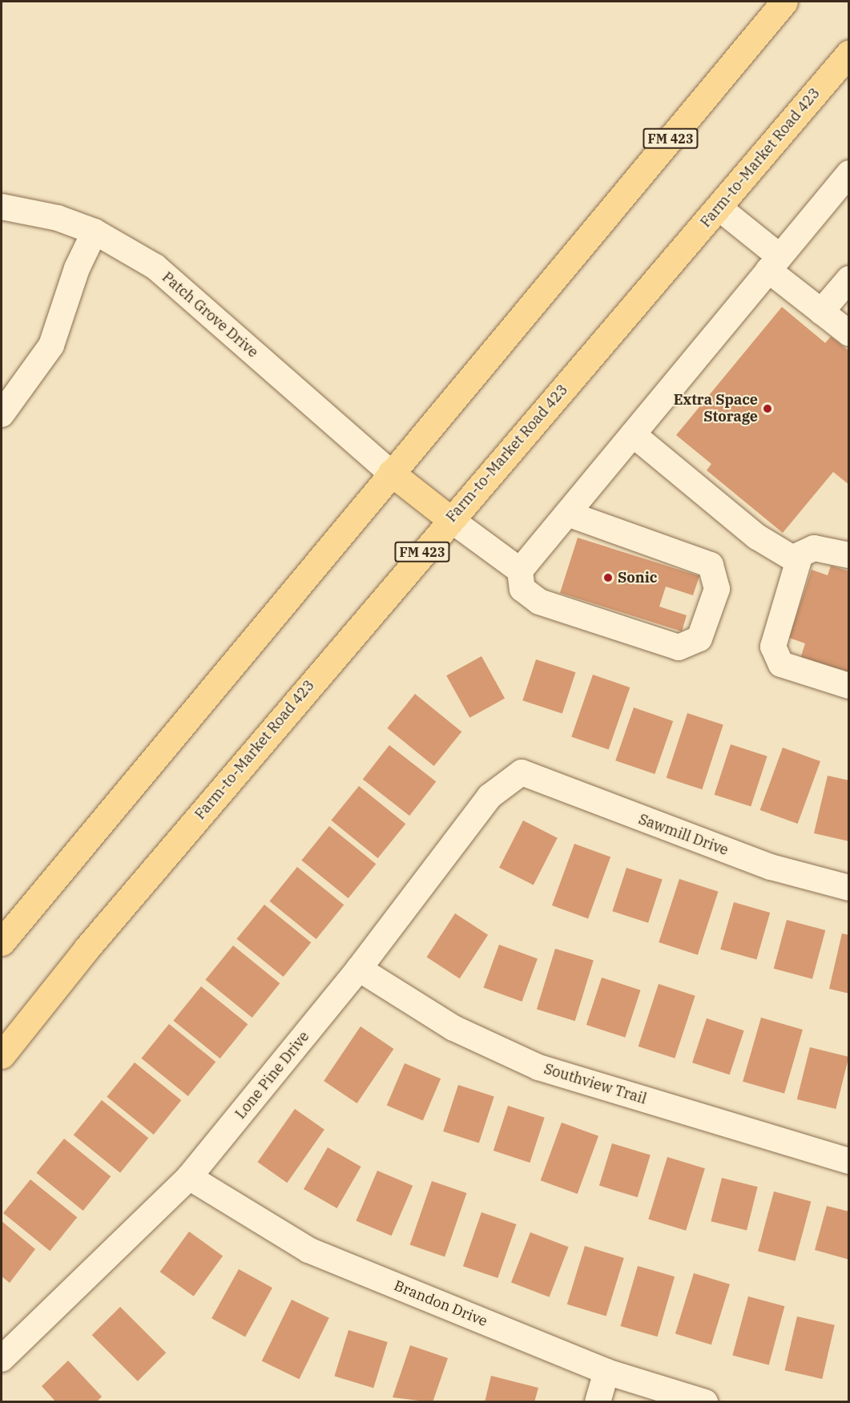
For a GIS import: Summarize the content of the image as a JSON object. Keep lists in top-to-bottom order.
{
  "streets": {
    "main road": ["FM 423", "Farm-to-Market Road 423"],
    "street": [
      "Patch Grove Drive",
      "Sawmill Drive",
      "Lone Pine Drive",
      "Southview Trail",
      "Brandon Drive"
    ]
  },
  "crossings": [
    ["FM 423", "Patch Grove Drive"],
    ["Sawmill Drive", "Lone Pine Drive"],
    ["Lone Pine Drive", "Southview Trail"],
    ["Lone Pine Drive", "Brandon Drive"]
  ],
  "places": ["Extra Space Storage", "Sonic"]
}
